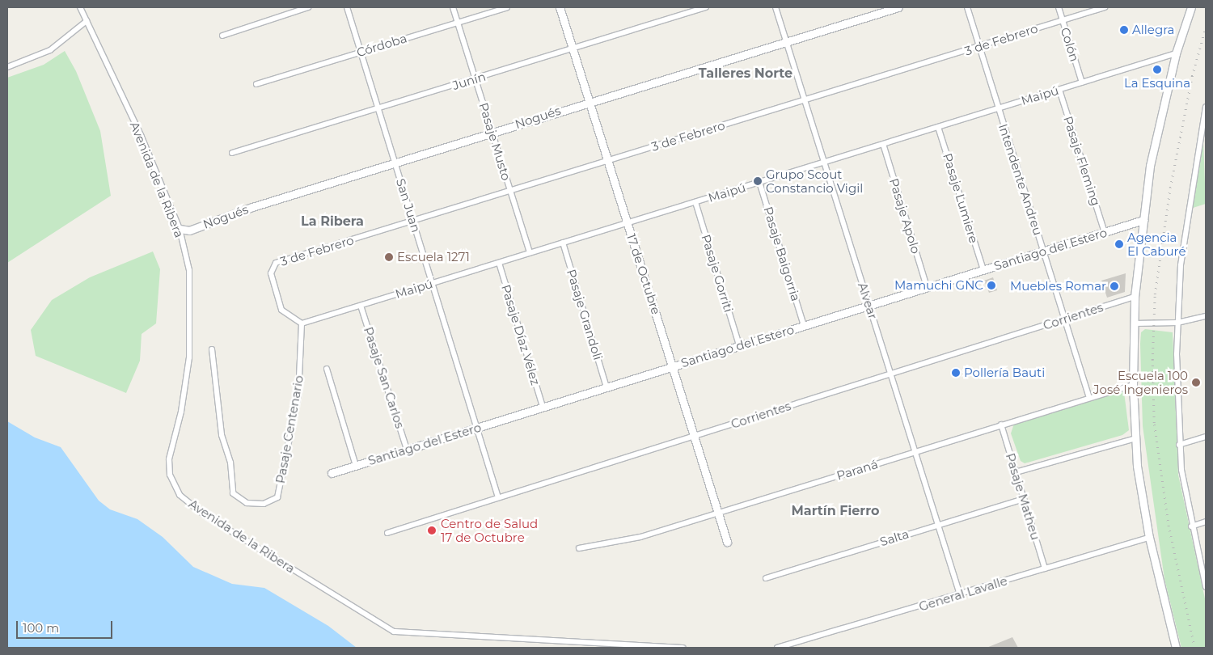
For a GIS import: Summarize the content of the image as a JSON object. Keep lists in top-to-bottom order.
{
  "streets": {
    "street": [
      "3 de Febrero",
      "Colón",
      "Córdoba",
      "Junín",
      "Maipú",
      "Nogués",
      "Pasaje Musto",
      "Pasaje Fleming",
      "Avenida de la Ribera",
      "Intendente Andreu",
      "Pasaje Lumiere",
      "San Juan",
      "Pasaje Apolo",
      "Santiago del Estero",
      "Pasaje Baigorria",
      "Pasaje Gorriti",
      "17 de Octubre",
      "Alvear",
      "Pasaje Grandoli",
      "Corrientes",
      "Pasaje Díaz Vélez",
      "Pasaje San Carlos",
      "Pasaje Centenario",
      "Paraná",
      "Pasaje Matheu",
      "Salta",
      "General Lavalle"
    ]
  },
  "crossings": [
    ["3 de Febrero", "Colón"],
    ["3 de Febrero", "Maipú"],
    ["3 de Febrero", "Pasaje Musto"],
    ["3 de Febrero", "Intendente Andreu"],
    ["3 de Febrero", "San Juan"],
    ["3 de Febrero", "17 de Octubre"],
    ["3 de Febrero", "Alvear"],
    ["3 de Febrero", "Pasaje Centenario"],
    ["Colón", "Maipú"],
    ["Córdoba", "Pasaje Musto"],
    ["Córdoba", "San Juan"],
    ["Junín", "Pasaje Musto"],
    ["Junín", "San Juan"],
    ["Junín", "17 de Octubre"],
    ["Maipú", "Pasaje Musto"],
    ["Maipú", "Pasaje Fleming"],
    ["Maipú", "Intendente Andreu"],
    ["Maipú", "Pasaje Lumiere"],
    ["Maipú", "San Juan"],
    ["Maipú", "Pasaje Apolo"],
    ["Maipú", "Pasaje Baigorria"],
    ["Maipú", "Pasaje Gorriti"],
    ["Maipú", "17 de Octubre"],
    ["Maipú", "Alvear"],
    ["Maipú", "Pasaje Grandoli"],
    ["Maipú", "Pasaje Díaz Vélez"],
    ["Maipú", "Pasaje San Carlos"],
    ["Maipú", "Pasaje Centenario"],
    ["Nogués", "Pasaje Musto"],
    ["Nogués", "Avenida de la Ribera"],
    ["Nogués", "San Juan"],
    ["Nogués", "17 de Octubre"],
    ["Nogués", "Alvear"],
    ["Pasaje Fleming", "Santiago del Estero"],
    ["Intendente Andreu", "Santiago del Estero"],
    ["Intendente Andreu", "Corrientes"],
    ["Intendente Andreu", "Paraná"],
    ["Pasaje Lumiere", "Santiago del Estero"],
    ["San Juan", "Santiago del Estero"],
    ["San Juan", "Corrientes"],
    ["Pasaje Apolo", "Santiago del Estero"],
    ["Santiago del Estero", "Pasaje Baigorria"],
    ["Santiago del Estero", "Pasaje Gorriti"],
    ["Santiago del Estero", "17 de Octubre"],
    ["Santiago del Estero", "Alvear"],
    ["Santiago del Estero", "Pasaje Grandoli"],
    ["Santiago del Estero", "Pasaje Díaz Vélez"],
    ["Santiago del Estero", "Pasaje San Carlos"],
    ["17 de Octubre", "Corrientes"],
    ["17 de Octubre", "Paraná"],
    ["Alvear", "Corrientes"],
    ["Alvear", "Paraná"],
    ["Alvear", "Salta"],
    ["Alvear", "General Lavalle"],
    ["Paraná", "Pasaje Matheu"],
    ["Pasaje Matheu", "Salta"],
    ["Pasaje Matheu", "General Lavalle"]
  ],
  "districts": ["Talleres Norte", "La Ribera", "Martín Fierro"],
  "places": [
    "Allegra",
    "La Esquina",
    "Grupo Scout Constancio Vigil",
    "Agencia El Caburé",
    "Escuela 1271",
    "Mamuchi GNC",
    "Muebles Romar",
    "Pollería Bauti",
    "Escuela 100 José Ingenieros",
    "Centro de Salud 17 de Octubre"
  ],
  "scale_bar": "100 m"
}
